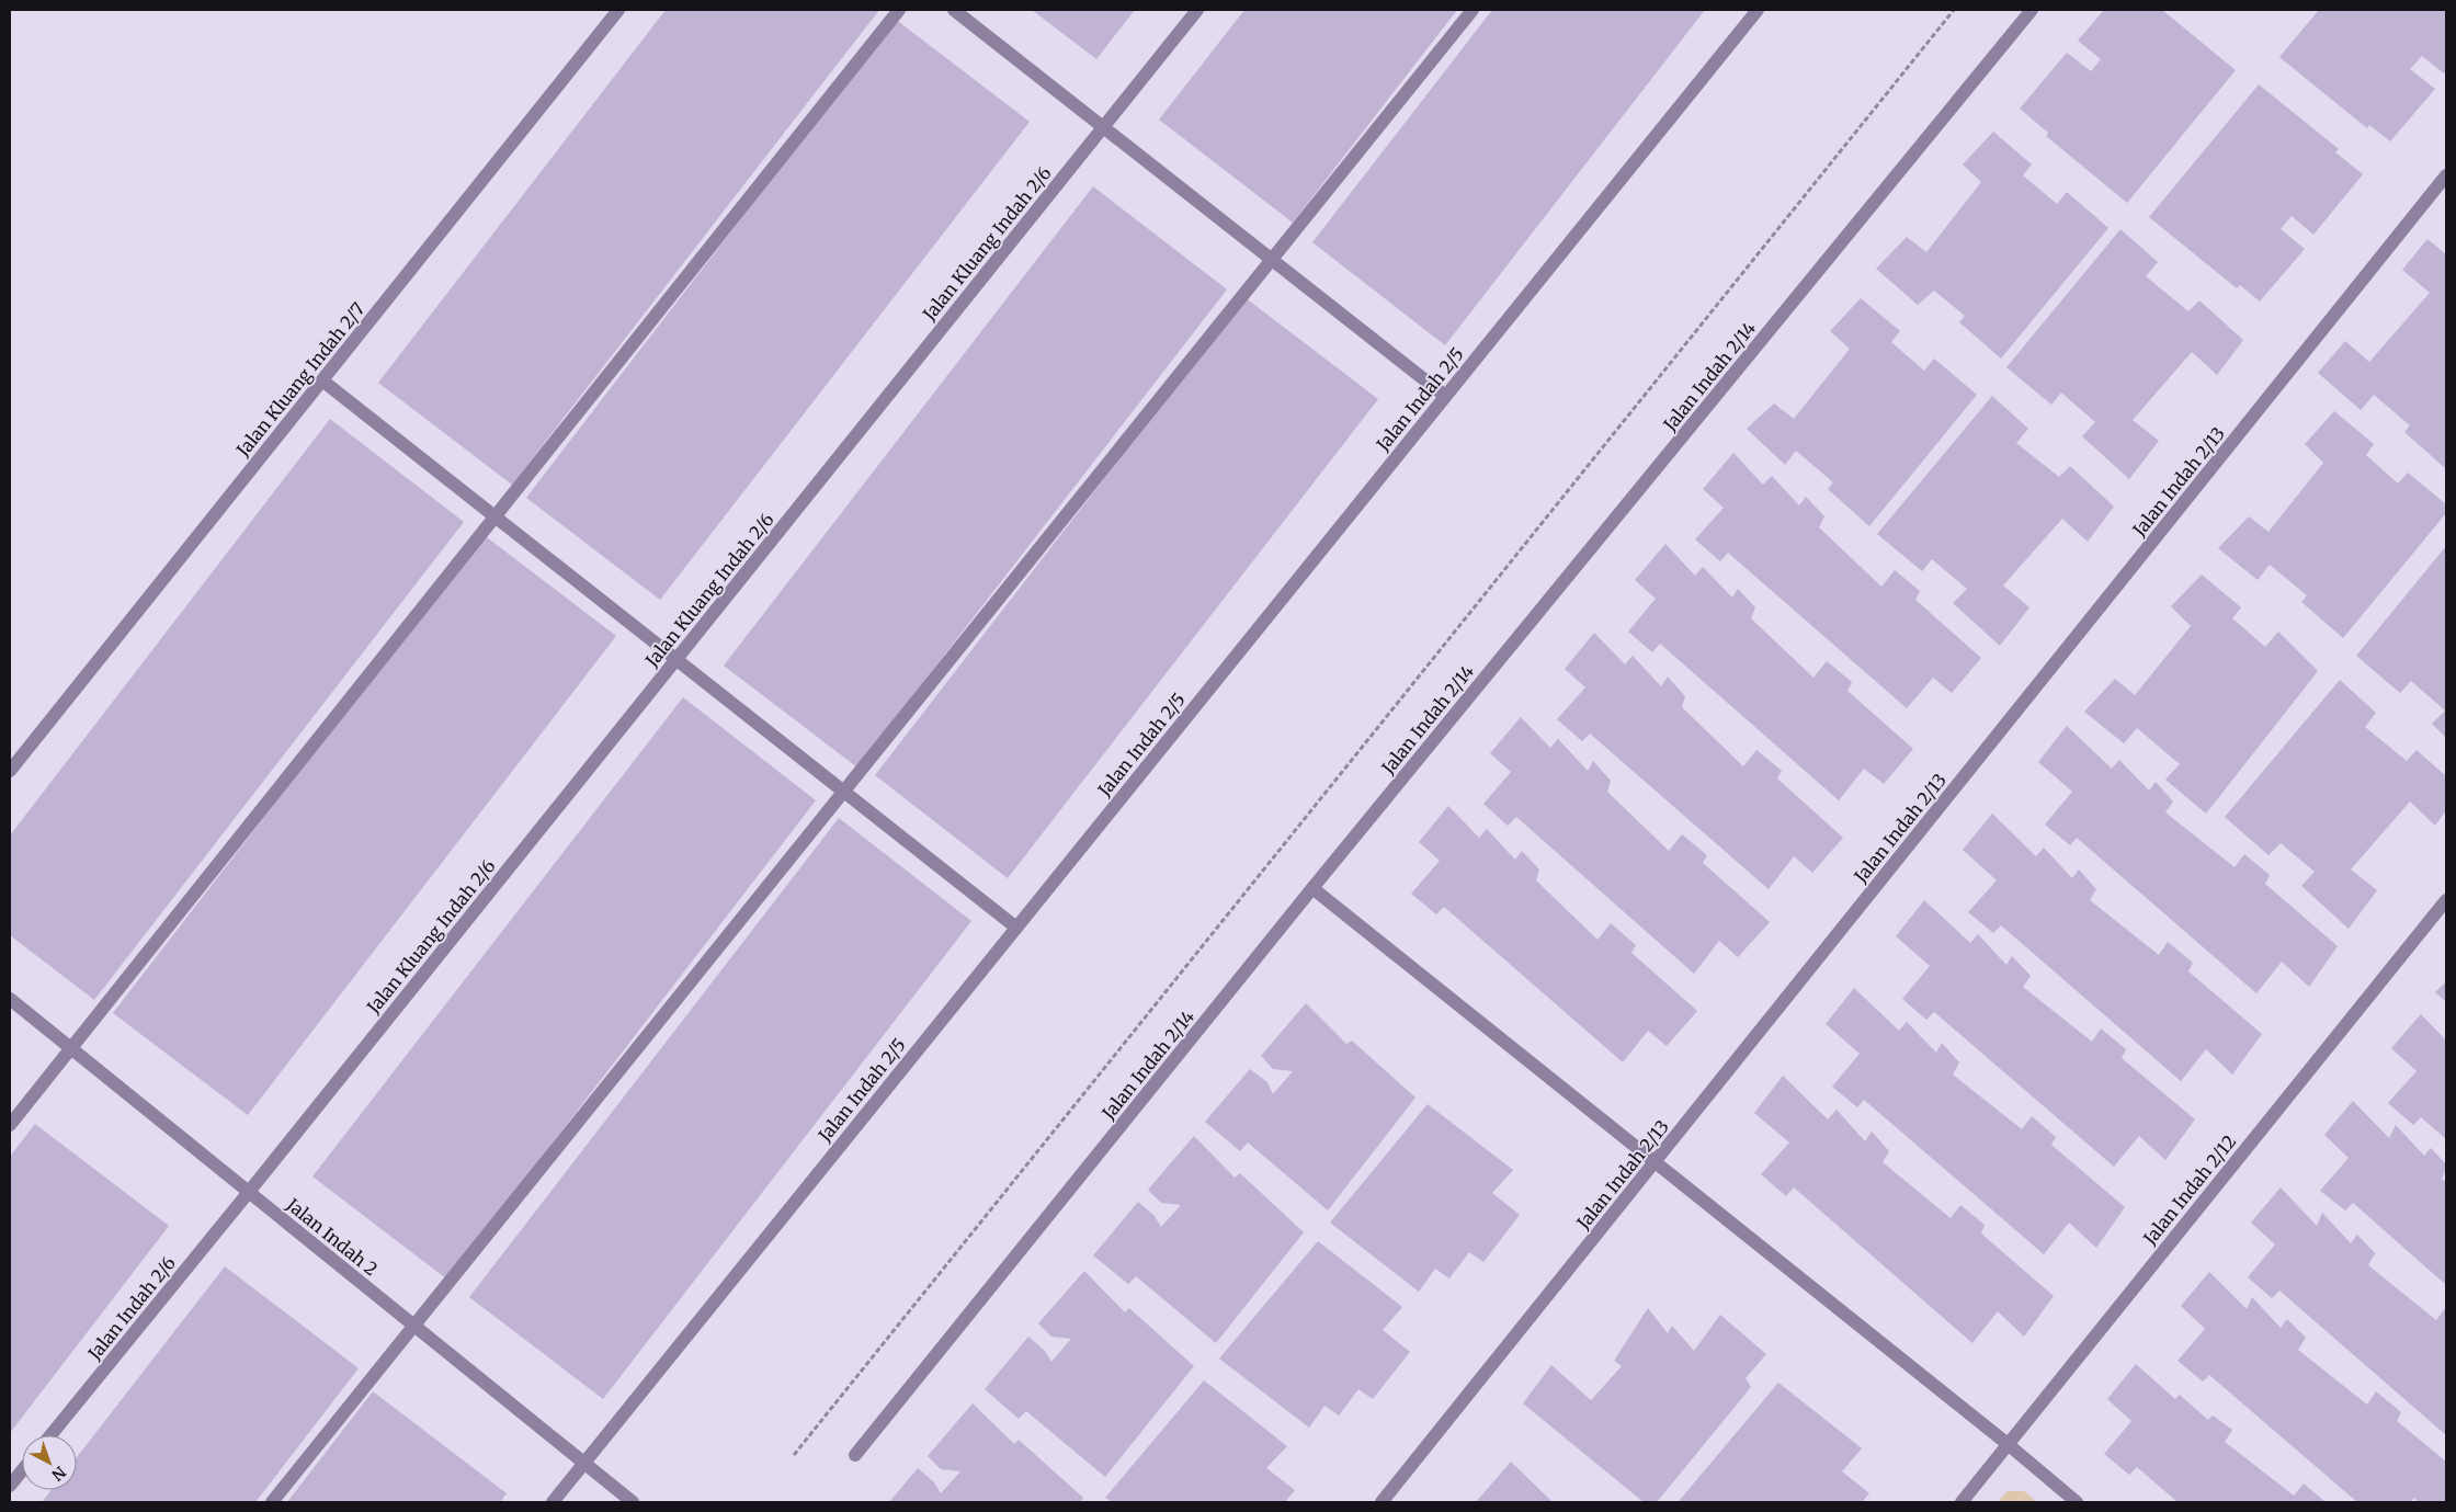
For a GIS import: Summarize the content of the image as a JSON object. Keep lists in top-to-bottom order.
{
  "streets": {
    "street": [
      "Jalan Kluang Indah 2/6",
      "Jalan Indah 2/14",
      "Jalan Kluang Indah 2/7",
      "Jalan Indah 2/5",
      "Jalan Indah 2/13",
      "Jalan Indah 2/12",
      "Jalan Indah 2",
      "Jalan Indah 2/6"
    ]
  },
  "crossings": [
    ["Jalan Kluang Indah 2/6", "Jalan Indah 2"],
    ["Jalan Kluang Indah 2/6", "Jalan Indah 2/6"],
    ["Jalan Indah 2/5", "Jalan Indah 2"],
    ["Jalan Indah 2", "Jalan Indah 2/6"]
  ],
  "north": "bottom right"
}
